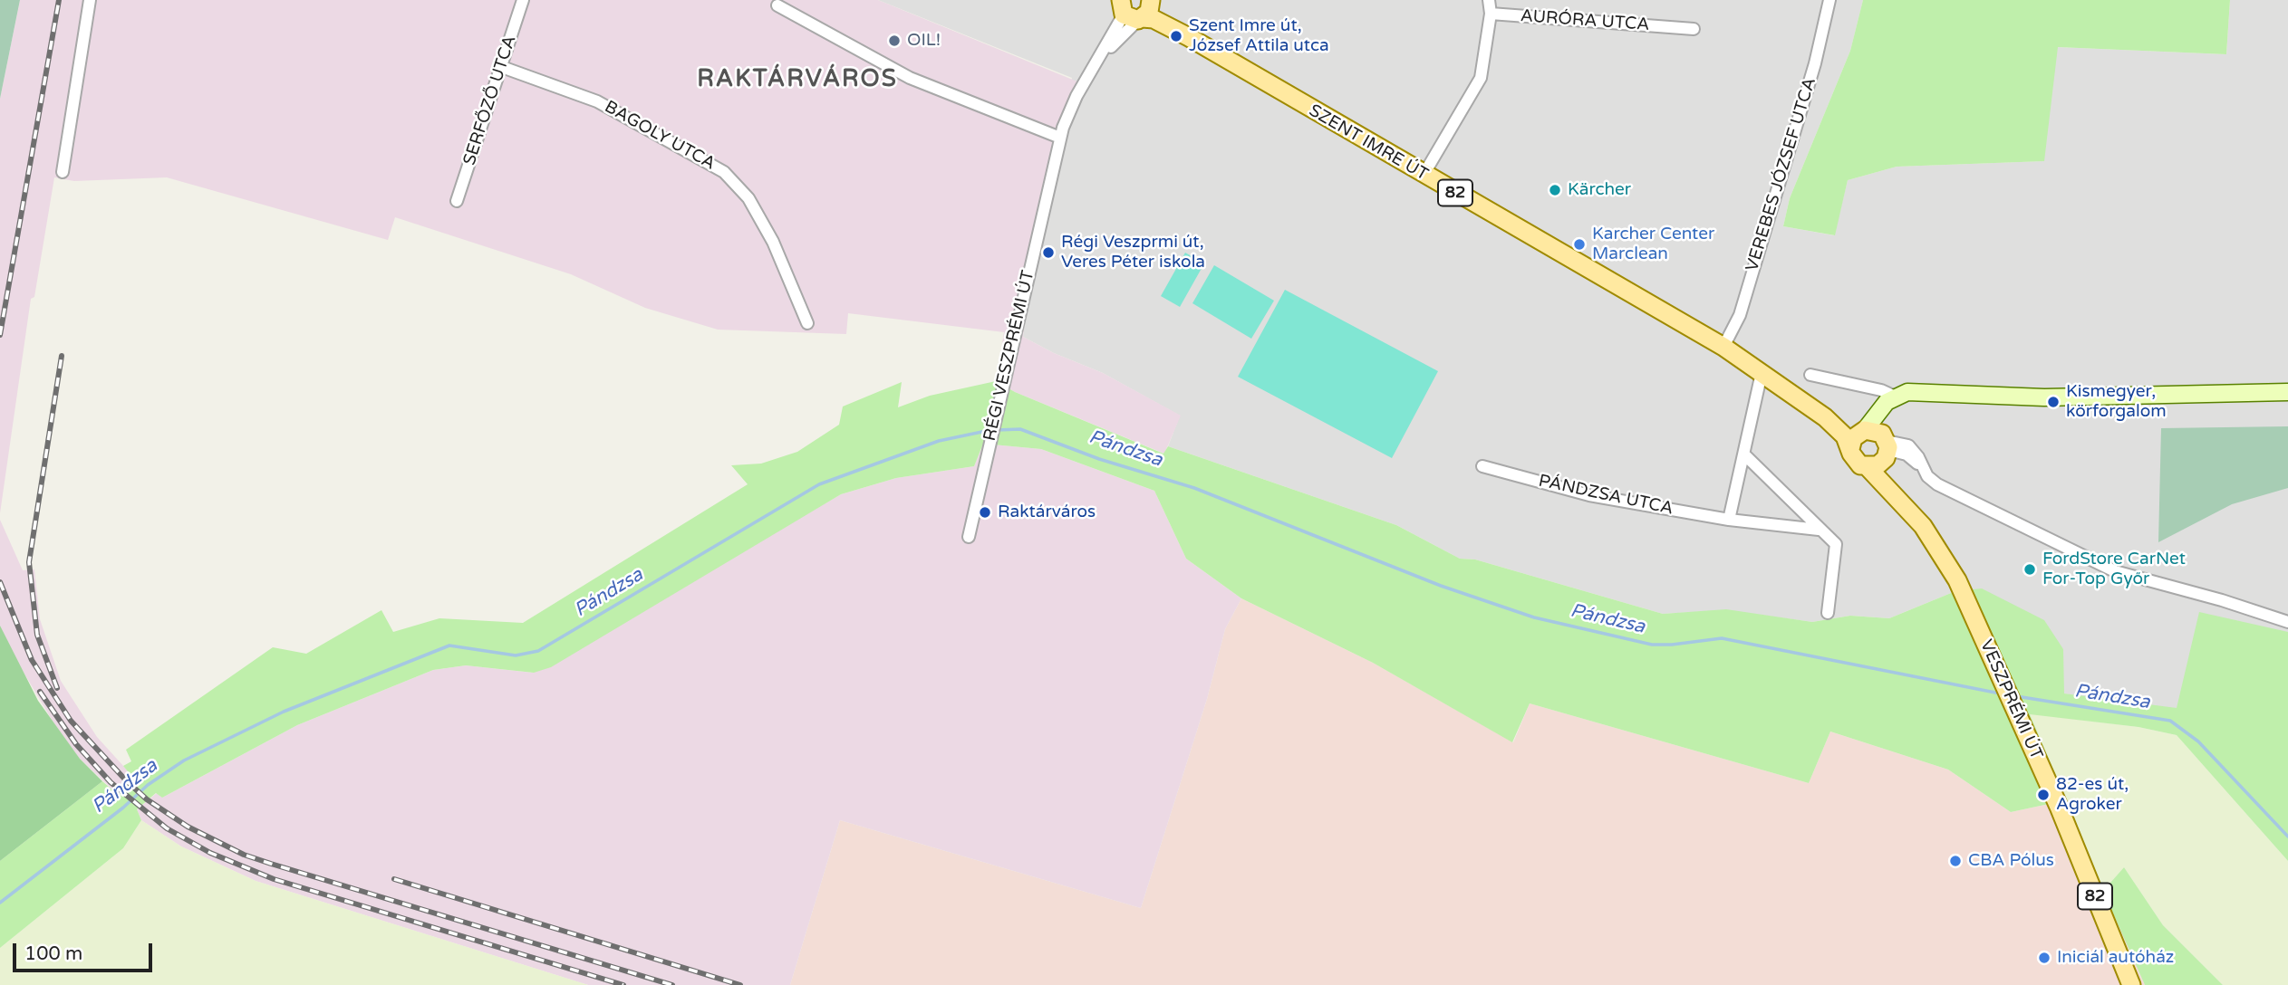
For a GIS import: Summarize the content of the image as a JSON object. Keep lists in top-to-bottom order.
{
  "streets": {
    "main road": ["SZENT IMRE ÚT", "82", "VESZPRÉMI ÚT"],
    "street": [
      "AURÓRA UTCA",
      "SERFŐZŐ UTCA",
      "BAGOLY UTCA",
      "VEREBES JÓZSEF UTCA",
      "RÉGI VESZPRÉMI ÚT",
      "PÁNDZSA UTCA"
    ]
  },
  "crossings": [
    ["SERFŐZŐ UTCA", "BAGOLY UTCA"],
    ["SZENT IMRE ÚT", "VEREBES JÓZSEF UTCA"],
    ["SZENT IMRE ÚT", "82"],
    ["SZENT IMRE ÚT", "RÉGI VESZPRÉMI ÚT"],
    ["SZENT IMRE ÚT", "VESZPRÉMI ÚT"],
    ["82", "VESZPRÉMI ÚT"]
  ],
  "districts": ["RAKTÁRVÁROS"],
  "water": ["Pándzsa"],
  "places": [
    "Szent Imre út, József Attila utca",
    "OIL!",
    "Kärcher",
    "Karcher Center Marclean",
    "Régi Veszprmi út, Veres Péter iskola",
    "Kismegyer, körforgalom",
    "Raktárváros",
    "FordStore CarNet For-Top Győr",
    "82-es út, Agroker",
    "CBA Pólus",
    "Iniciál autóház"
  ],
  "scale_bar": "100 m"
}
